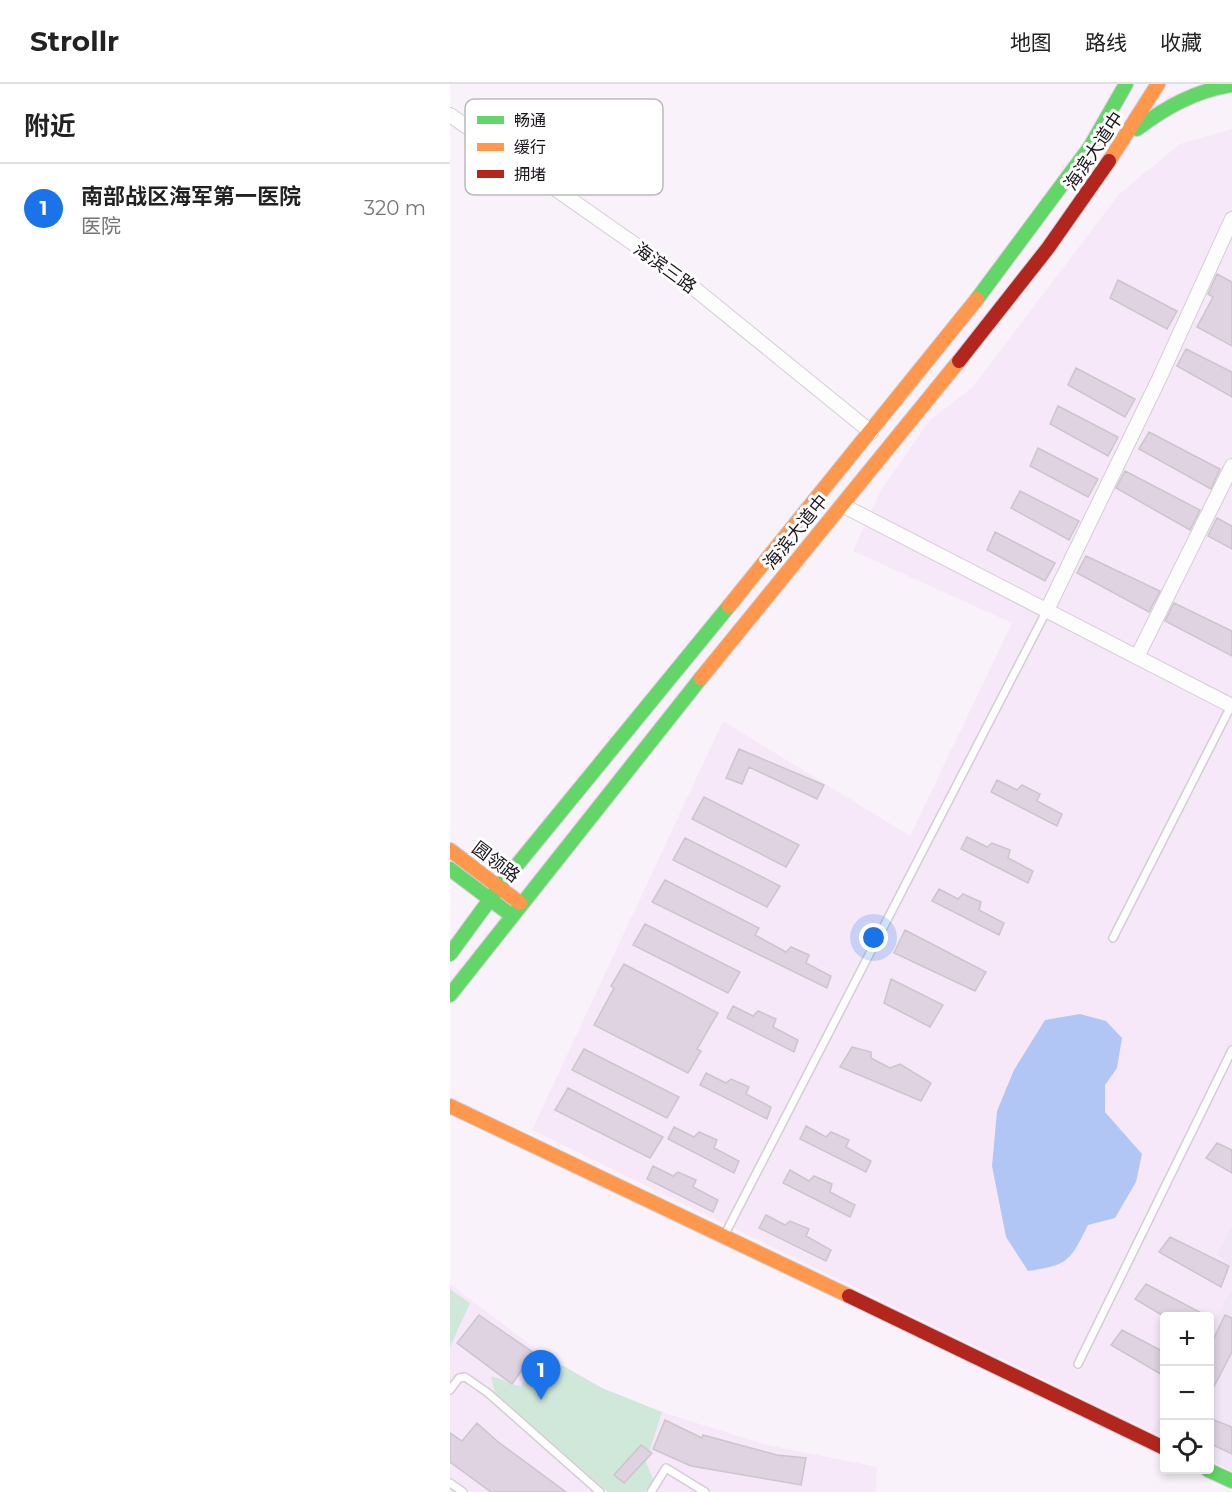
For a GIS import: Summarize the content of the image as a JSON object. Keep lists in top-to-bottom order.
{
  "streets": {
    "main road": ["海滨大道中", "圆领路"],
    "street": ["海滨三路"]
  },
  "crossings": [
    ["海滨大道中", "海滨三路"],
    ["海滨大道中", "圆领路"]
  ],
  "legend": ["畅通", "缓行", "拥堵"],
  "page": {
    "header": "Strollr",
    "nav": ["地图", "路线", "收藏"],
    "heading": "附近",
    "list": [
      {
        "mark": "1",
        "name": "南部战区海军第一医院",
        "note": "医院",
        "value": "320 m"
      }
    ],
    "map_buttons": ["+", "−"],
    "pins": "1"
  }
}
